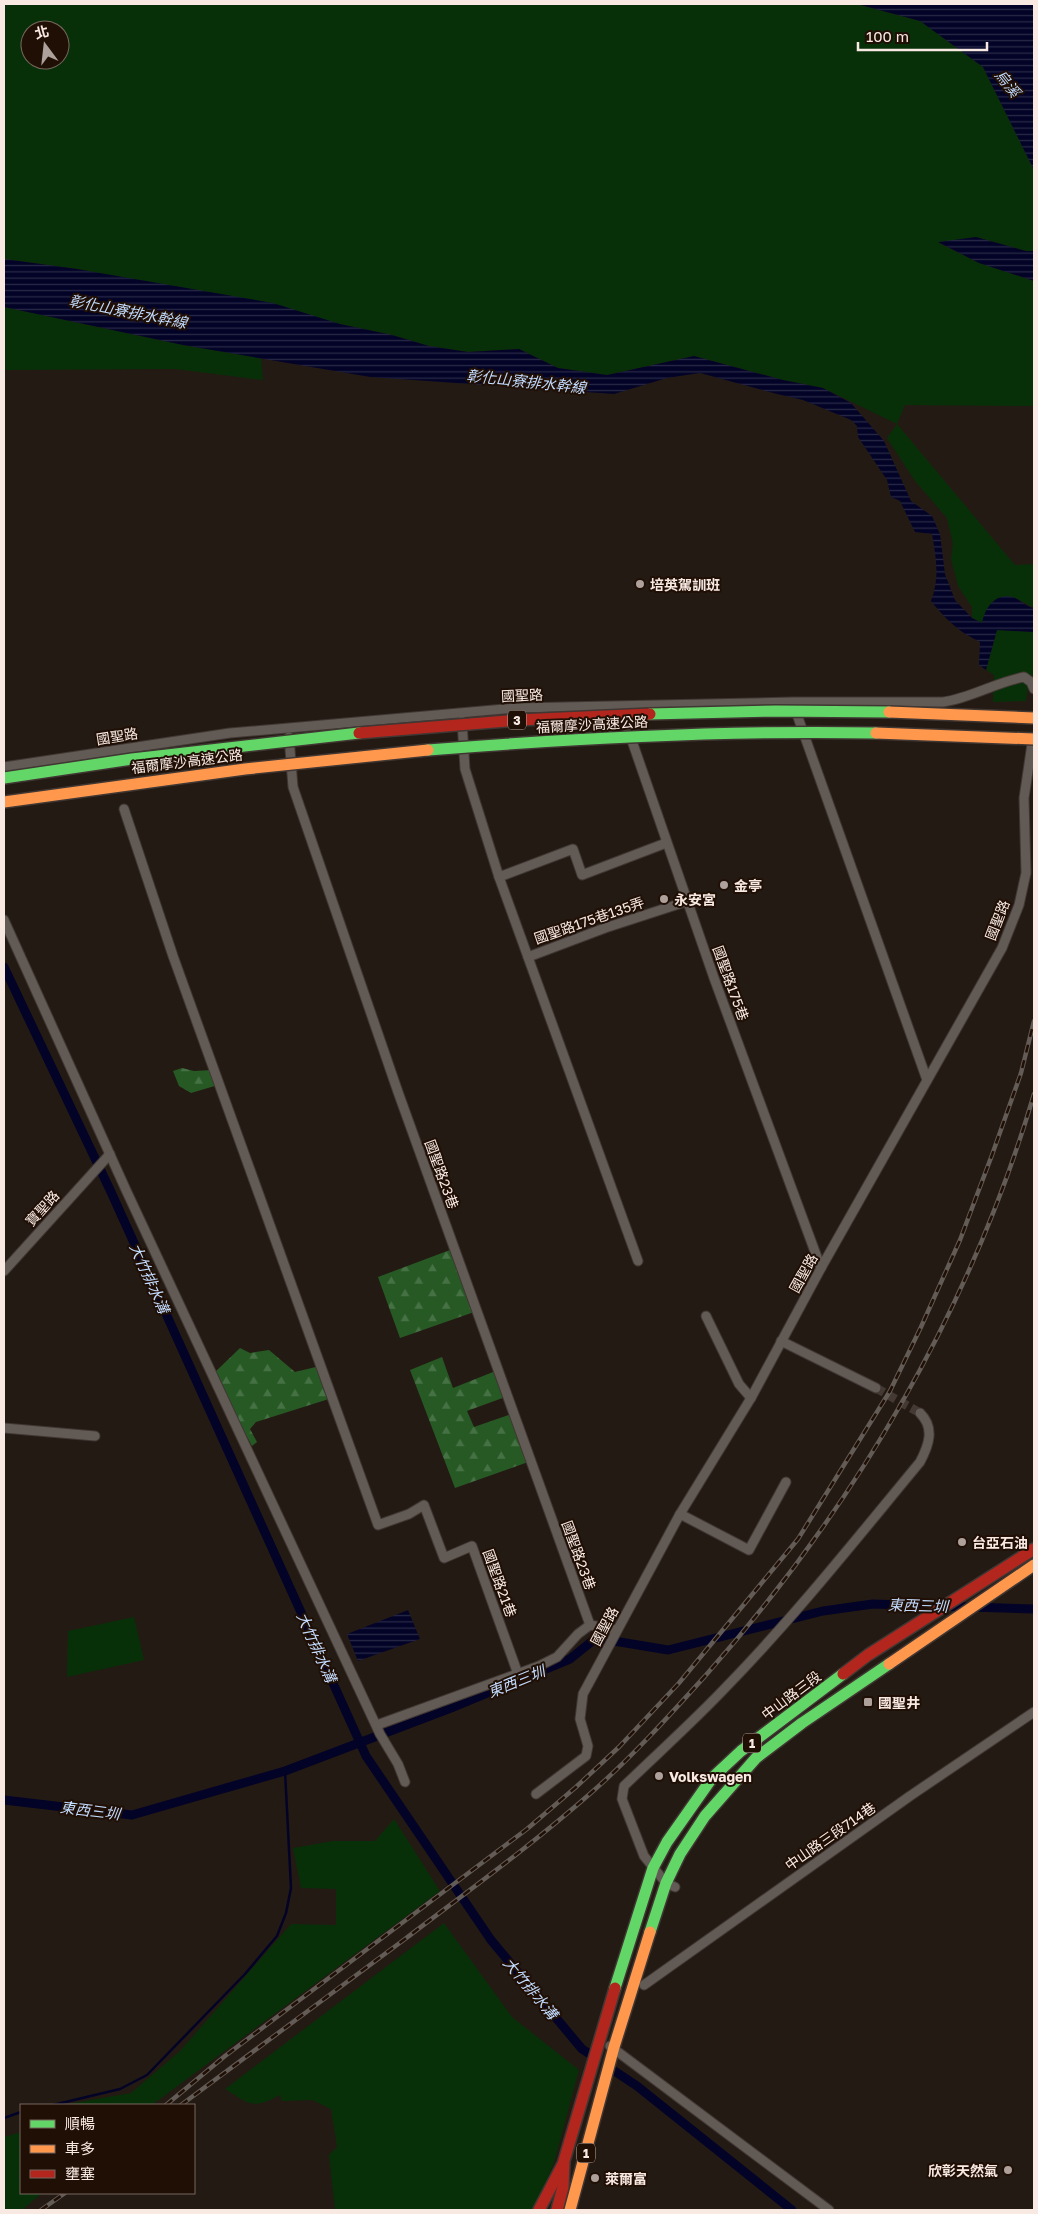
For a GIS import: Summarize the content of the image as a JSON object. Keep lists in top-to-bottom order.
{
  "streets": {
    "main road": [
      "3",
      "福爾摩沙高速公路",
      "中山路三段",
      "1"
    ],
    "street": [
      "國聖路",
      "國聖路175巷135弄",
      "國聖路175巷",
      "國聖路23巷",
      "寶聖路",
      "國聖路21巷",
      "中山路三段714巷"
    ]
  },
  "crossings": [
    ["國聖路", "國聖路175巷"],
    ["國聖路", "國聖路23巷"],
    ["國聖路175巷135弄", "國聖路175巷"],
    ["中山路三段", "1"]
  ],
  "water": [
    "烏溪",
    "彰化山寮排水幹線",
    "大竹排水溝",
    "東西三圳"
  ],
  "places": {
    "other": [
      "培英駕訓班",
      "金亭",
      "永安宮",
      "台亞石油",
      "Volkswagen",
      "欣彰天然氣",
      "萊爾富"
    ],
    "transit": ["國聖井"]
  },
  "legend": ["順暢", "車多", "壅塞"],
  "scale_bar": "100 m",
  "north": "top"
}
